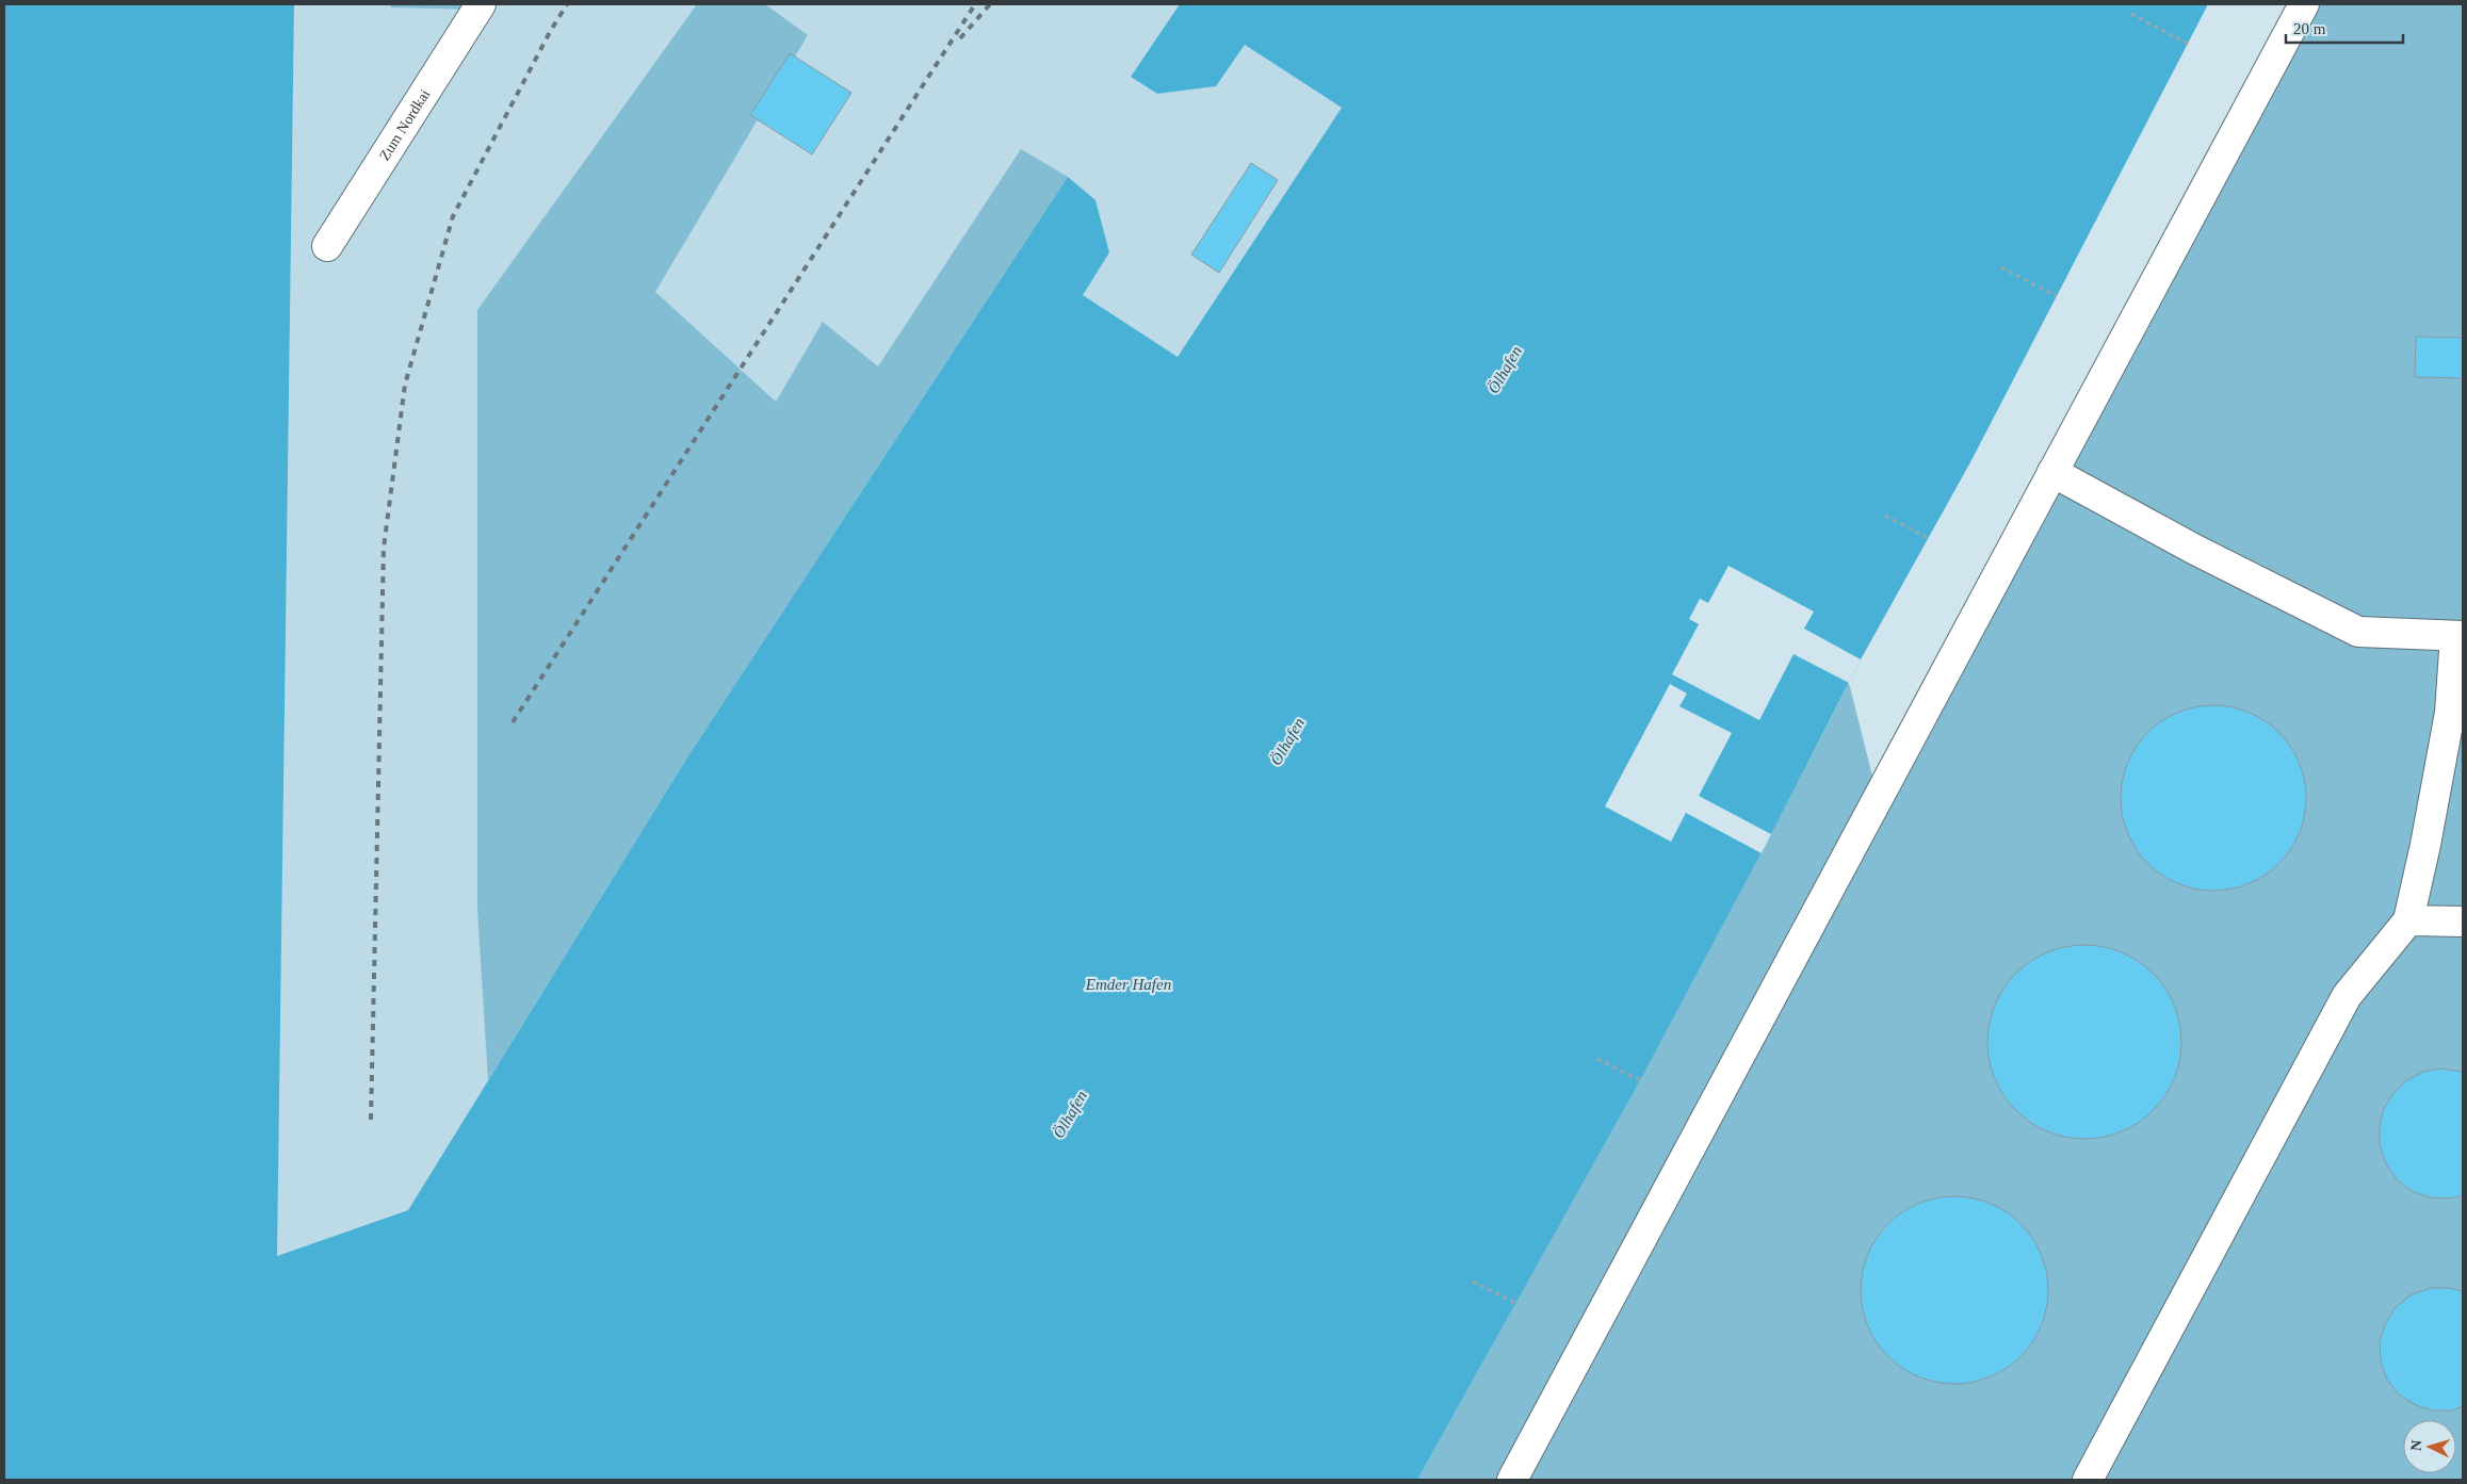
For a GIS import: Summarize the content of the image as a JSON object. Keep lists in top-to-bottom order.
{
  "streets": {
    "lane": ["Zum Nordkai"]
  },
  "water": ["Ölhafen", "Emder Hafen"],
  "scale_bar": "20 m",
  "north": "left"
}
